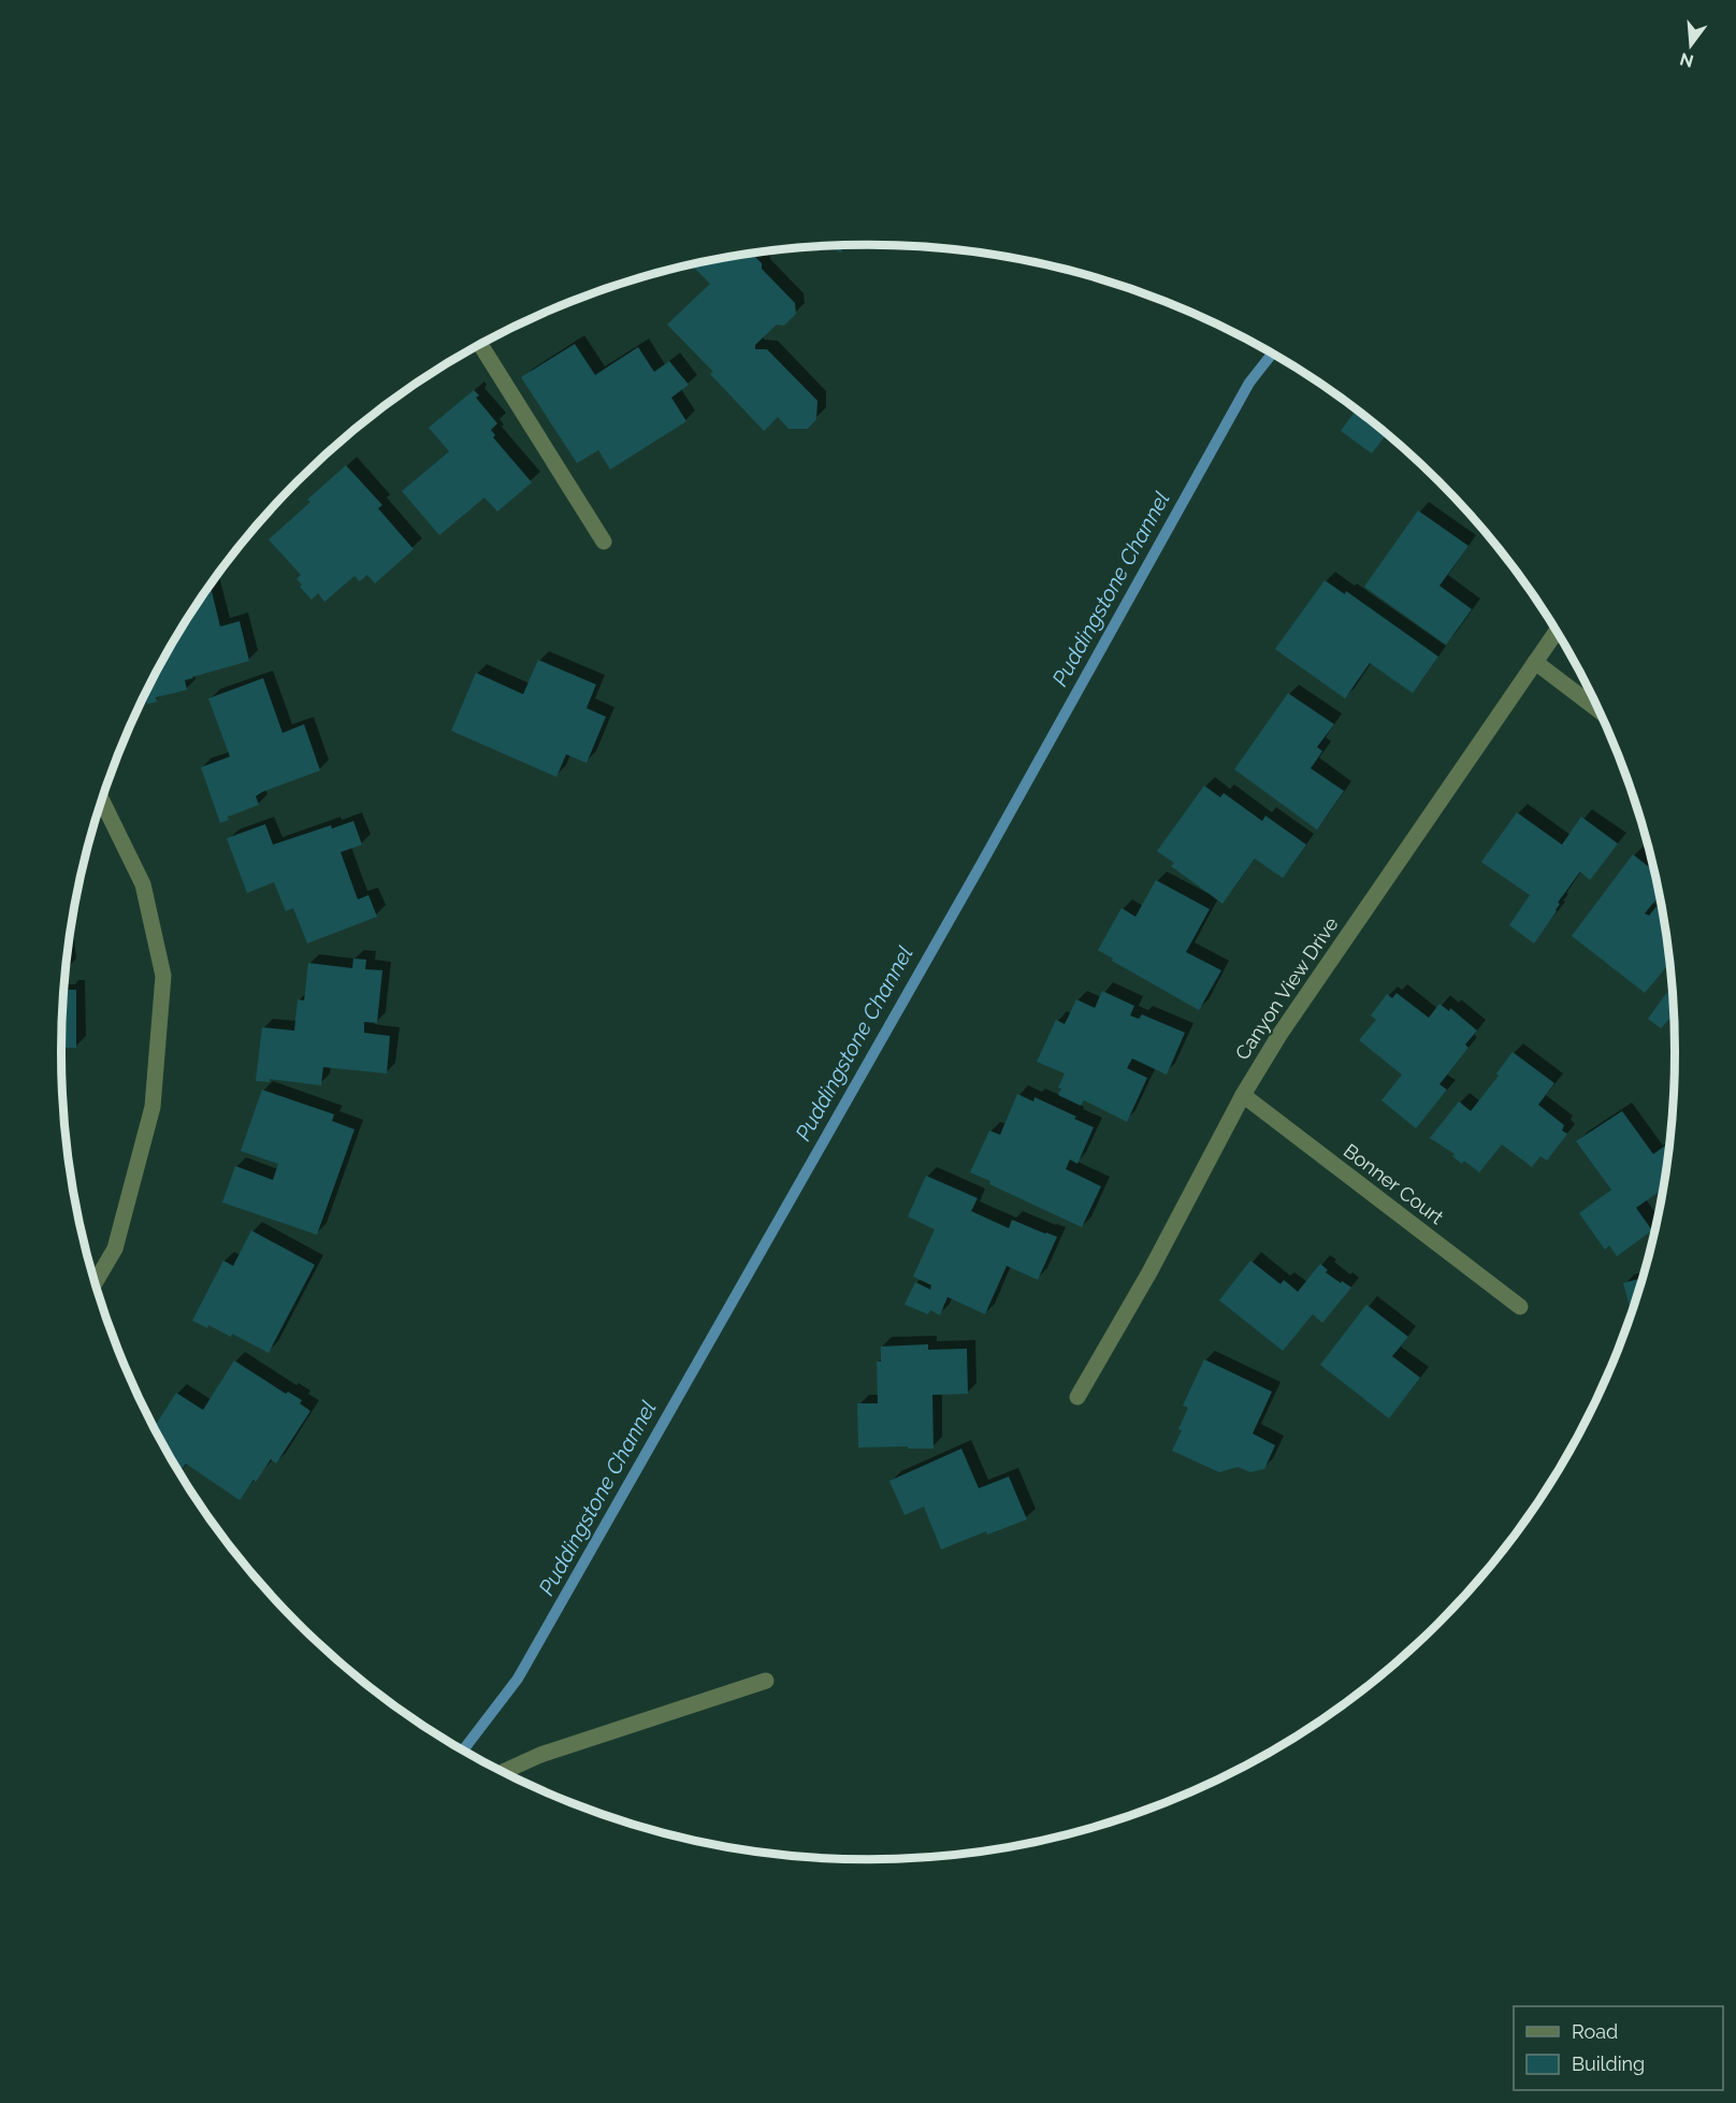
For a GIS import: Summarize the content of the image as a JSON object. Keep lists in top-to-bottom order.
{
  "streets": {
    "street": ["Canyon View Drive", "Bonner Court"]
  },
  "crossings": [
    ["Canyon View Drive", "Bonner Court"]
  ],
  "water": ["Puddingstone Channel"],
  "legend": ["Road", "Building"],
  "north": "bottom"
}
